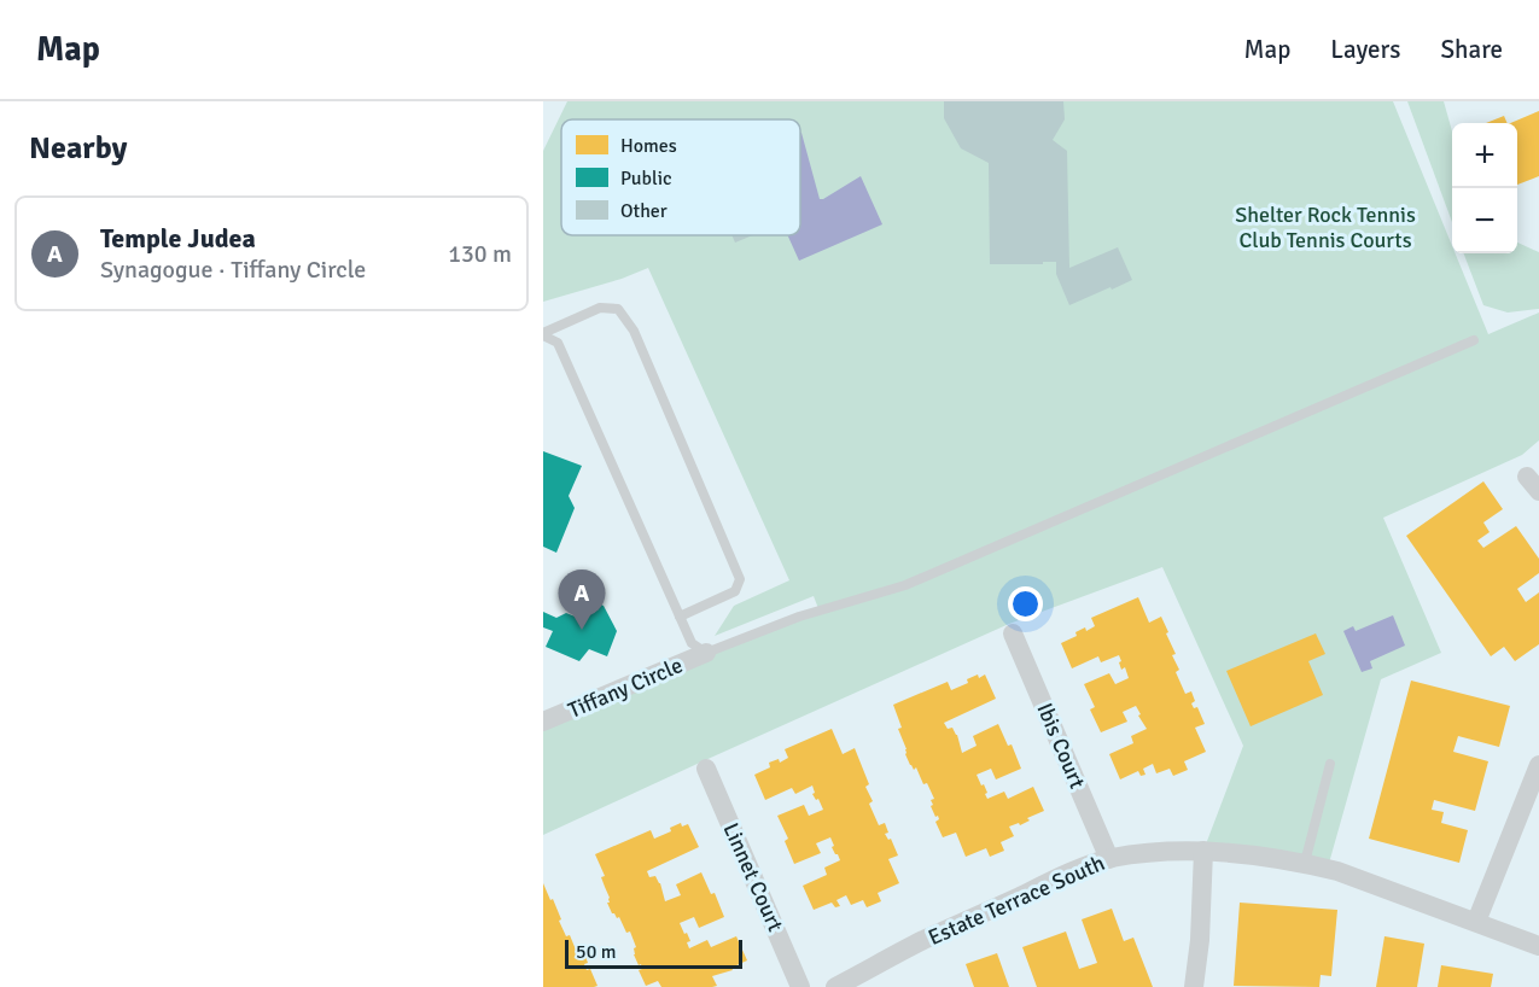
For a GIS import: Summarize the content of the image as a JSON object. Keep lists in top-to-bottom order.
{
  "streets": {
    "street": [
      "Tiffany Circle",
      "Ibis Court",
      "Linnet Court",
      "Estate Terrace South"
    ]
  },
  "crossings": [
    ["Ibis Court", "Estate Terrace South"]
  ],
  "parks": ["Shelter Rock Tennis Club Tennis Courts"],
  "legend": ["Homes", "Public", "Other"],
  "scale_bar": "50 m",
  "page": {
    "header": "Map",
    "nav": ["Map", "Layers", "Share"],
    "heading": "Nearby",
    "map_buttons": ["+", "−"],
    "list": [
      {
        "mark": "A",
        "name": "Temple Judea",
        "note": "Synagogue · Tiffany Circle",
        "value": "130 m"
      }
    ],
    "pins": "A",
    "scale": "50 m"
  }
}
